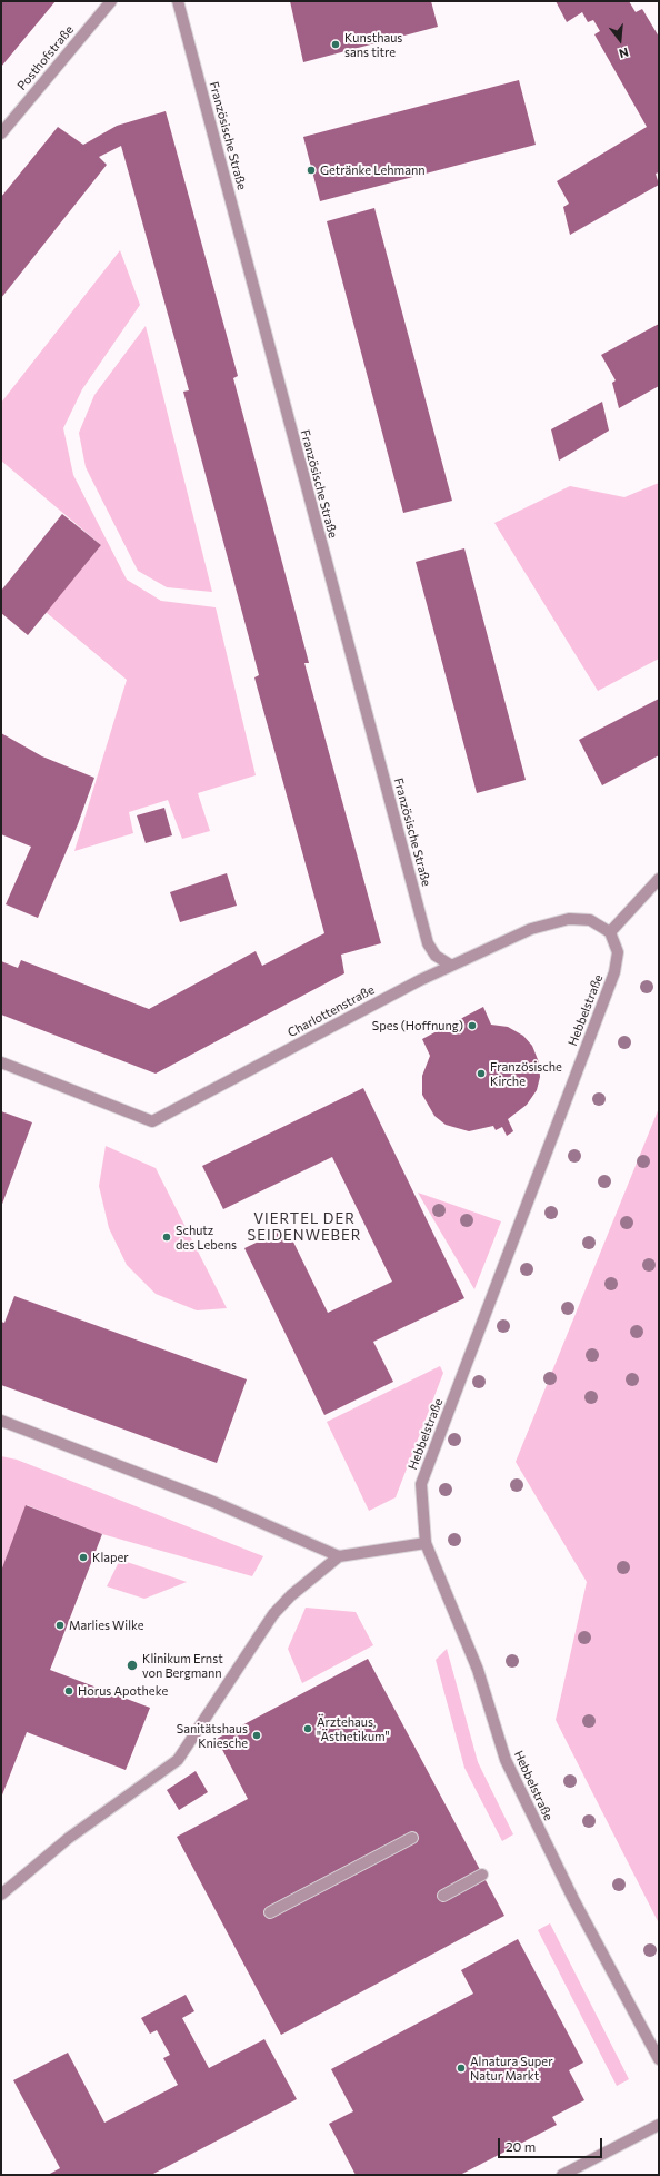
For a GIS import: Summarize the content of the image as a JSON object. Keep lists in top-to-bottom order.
{
  "streets": {
    "street": [
      "Posthofstraße",
      "Französische Straße",
      "Hebbelstraße",
      "Charlottenstraße"
    ]
  },
  "crossings": [
    ["Französische Straße", "Charlottenstraße"],
    ["Hebbelstraße", "Charlottenstraße"]
  ],
  "districts": ["VIERTEL DER SEIDENWEBER"],
  "places": [
    "Kunsthaus sans titre",
    "Getränke Lehmann",
    "Spes (Hoffnung)",
    "Französische Kirche",
    "Schutz des Lebens",
    "Klaper",
    "Marlies Wilke",
    "Klinikum Ernst von Bergmann",
    "Horus Apotheke",
    "Ärztehaus, \"Ästhetikum\"",
    "Sanitätshaus Kniesche",
    "Alnatura Super Natur Markt"
  ],
  "scale_bar": "20 m",
  "north": "bottom"
}
